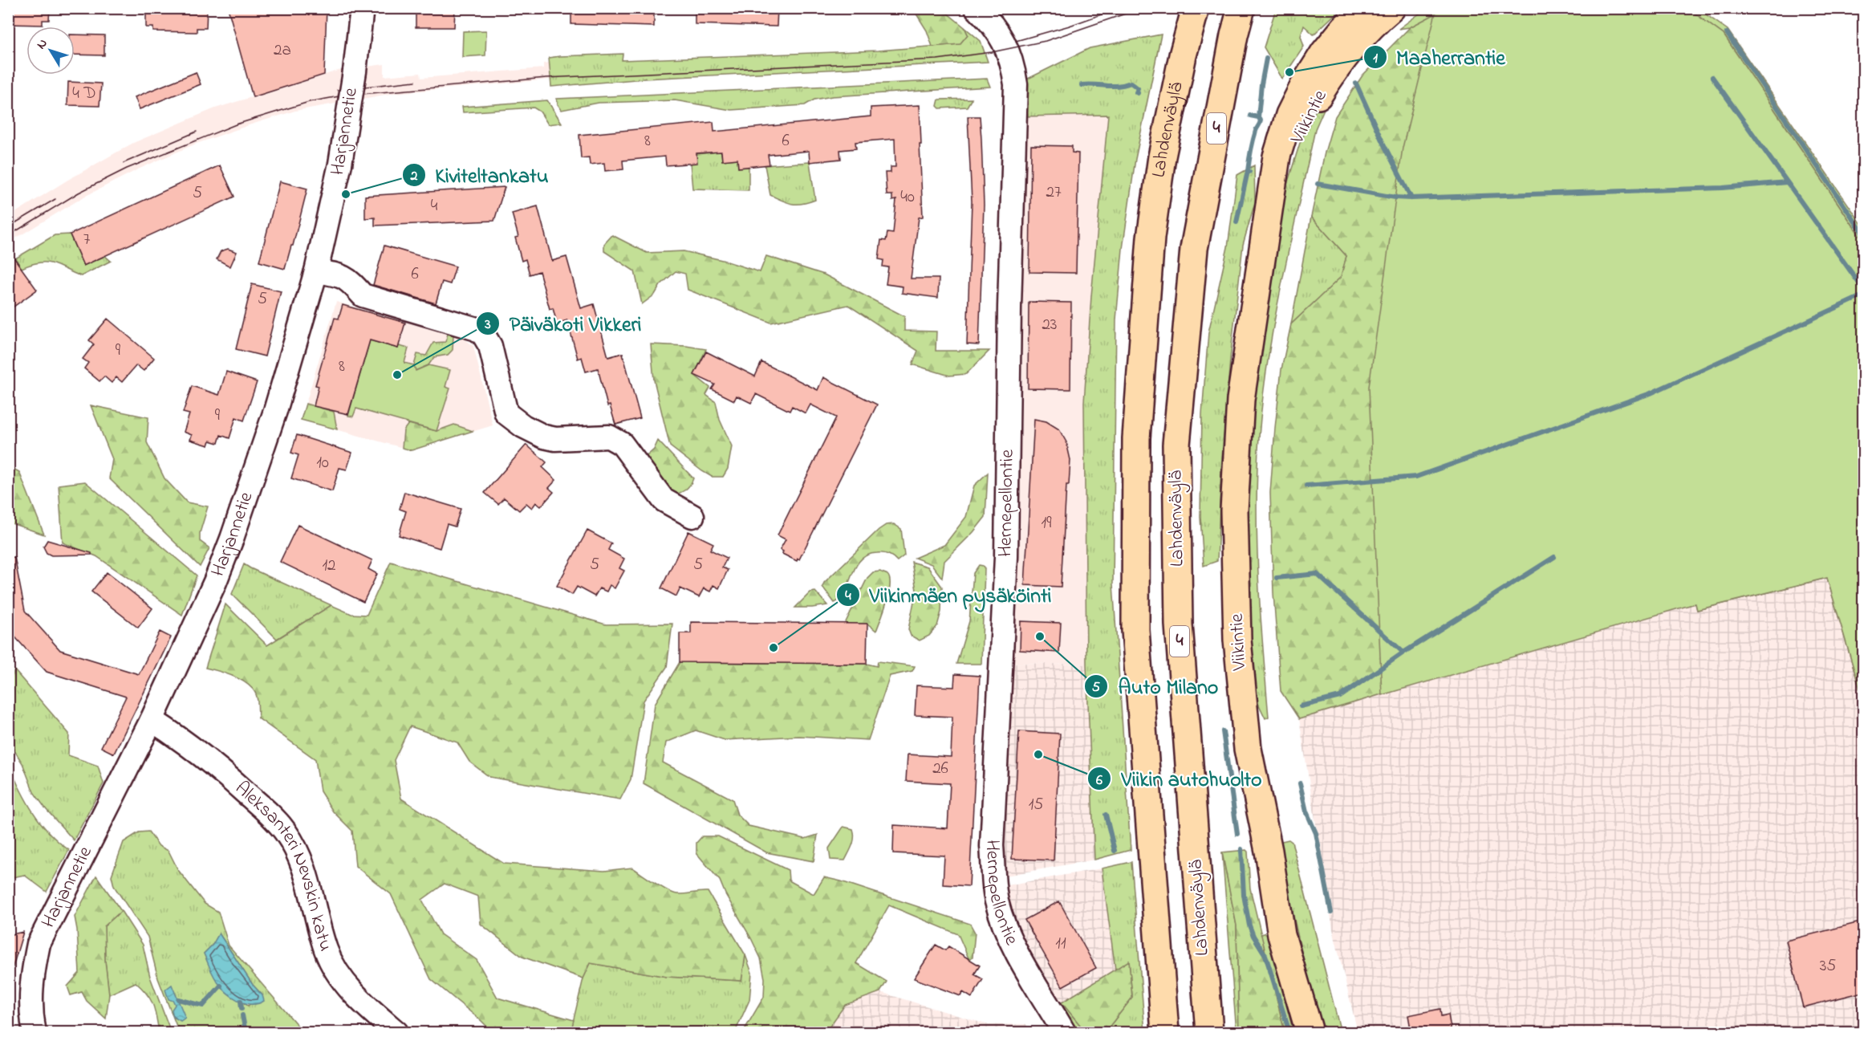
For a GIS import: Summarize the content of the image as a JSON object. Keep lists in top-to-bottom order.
{
  "streets": {
    "main road": ["Viikintie", "4", "Lahdenväylä"],
    "street": ["Harjannetie", "Hernepellontie", "Aleksanteri Nevskin katu"]
  },
  "crossings": [
    ["Harjannetie", "Aleksanteri Nevskin katu"]
  ],
  "places": [
    "Maaherrantie",
    "Kiviteltankatu",
    "Päiväkoti Vikkeri",
    "Auto Milano",
    "Viikinmäen pysäköinti",
    "Viikin autohuolto"
  ],
  "house_numbers": [
    "2a",
    "4 D",
    "8",
    "6",
    "27",
    "5",
    "40",
    "4",
    "7",
    "6",
    "5",
    "23",
    "9",
    "8",
    "9",
    "10",
    "19",
    "5",
    "5",
    "12",
    "26",
    "15",
    "11",
    "35"
  ],
  "north": "top left"
}
